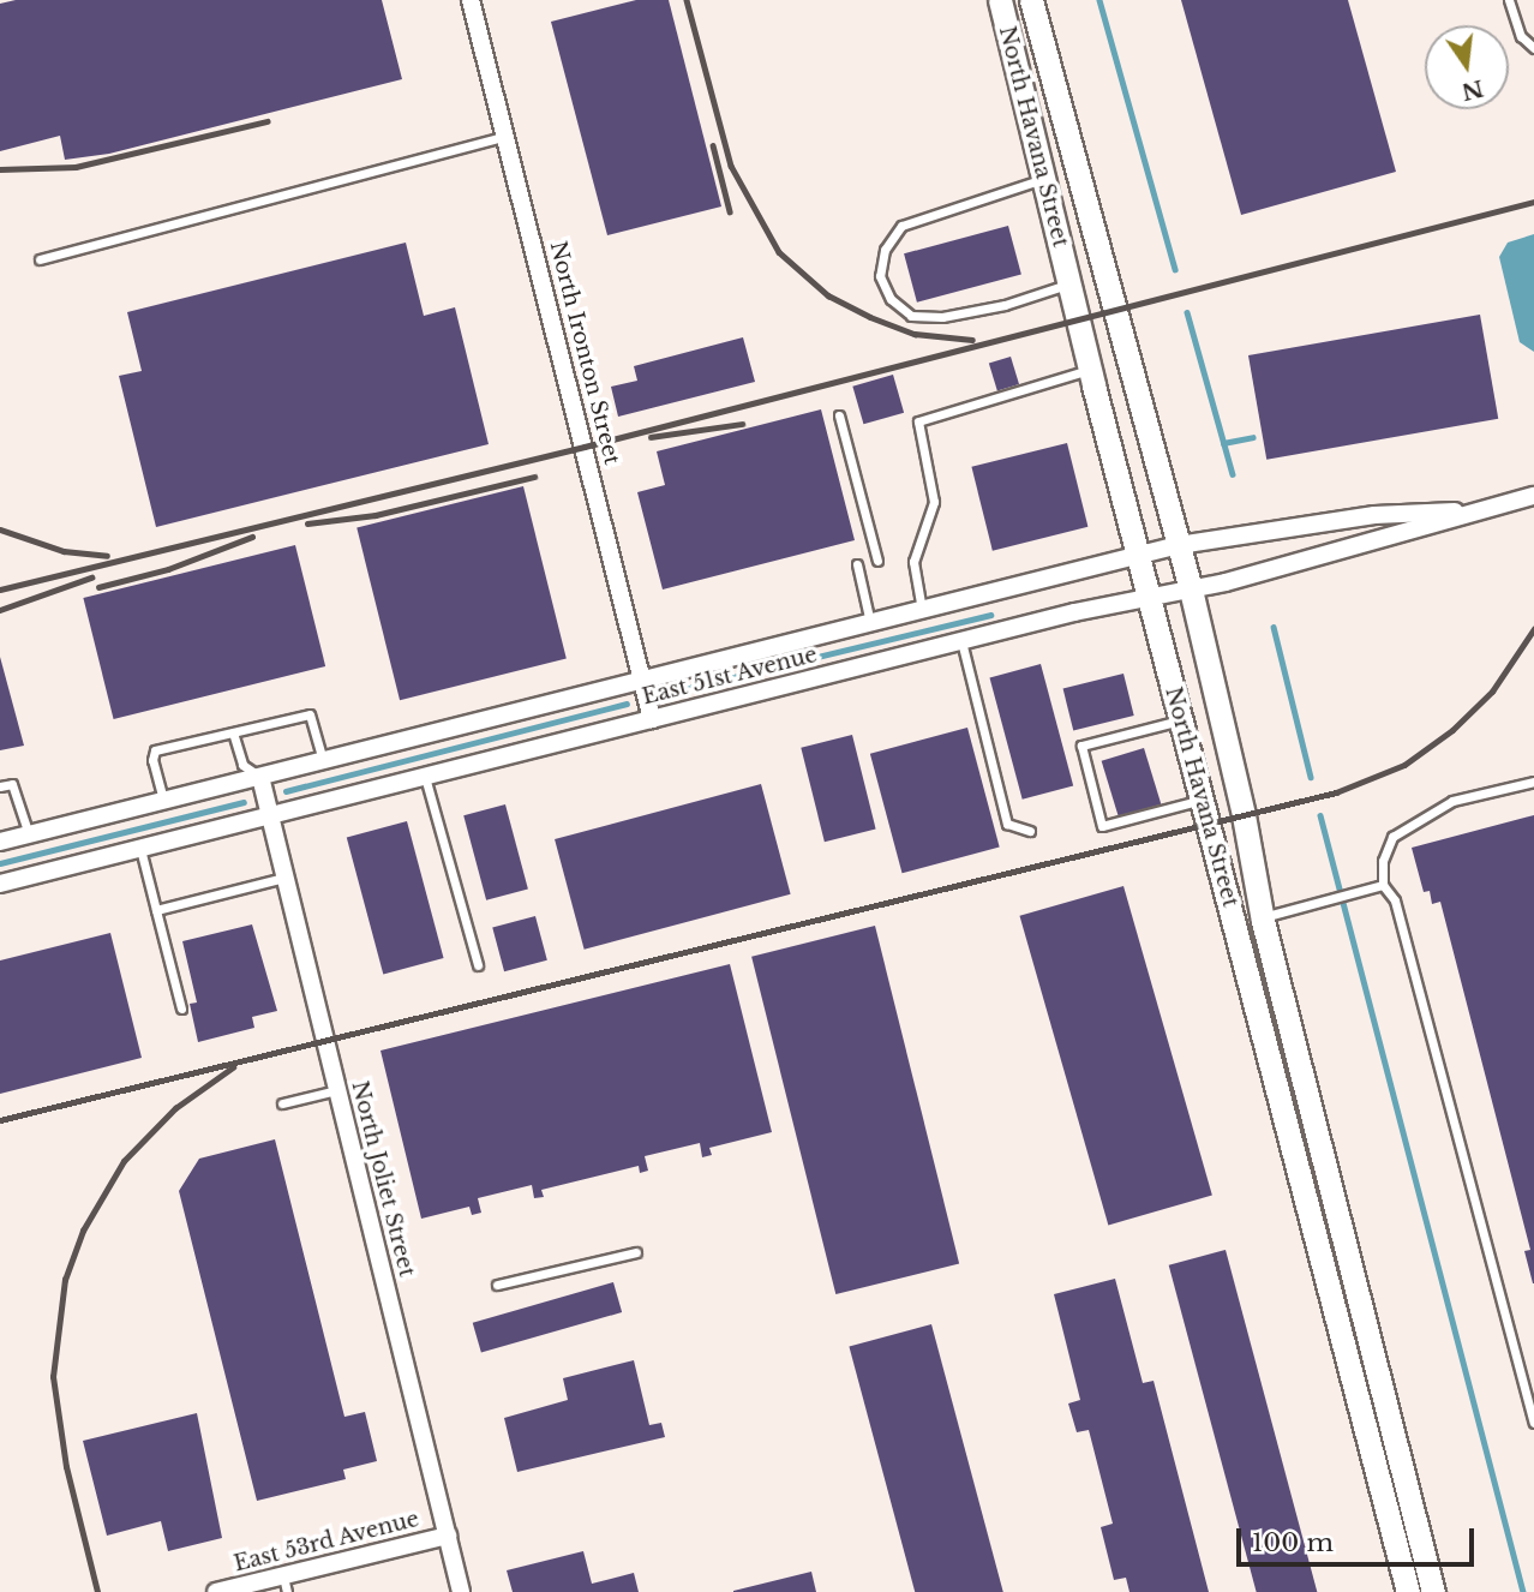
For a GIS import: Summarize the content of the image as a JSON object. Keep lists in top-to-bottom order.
{
  "streets": {
    "main road": ["North Havana Street"],
    "street": [
      "North Ironton Street",
      "East 51st Avenue",
      "North Joliet Street",
      "East 53rd Avenue"
    ]
  },
  "crossings": [
    ["North Havana Street", "East 51st Avenue"],
    ["North Ironton Street", "East 51st Avenue"],
    ["East 51st Avenue", "North Joliet Street"],
    ["North Joliet Street", "East 53rd Avenue"]
  ],
  "scale_bar": "100 m",
  "north": "bottom"
}
